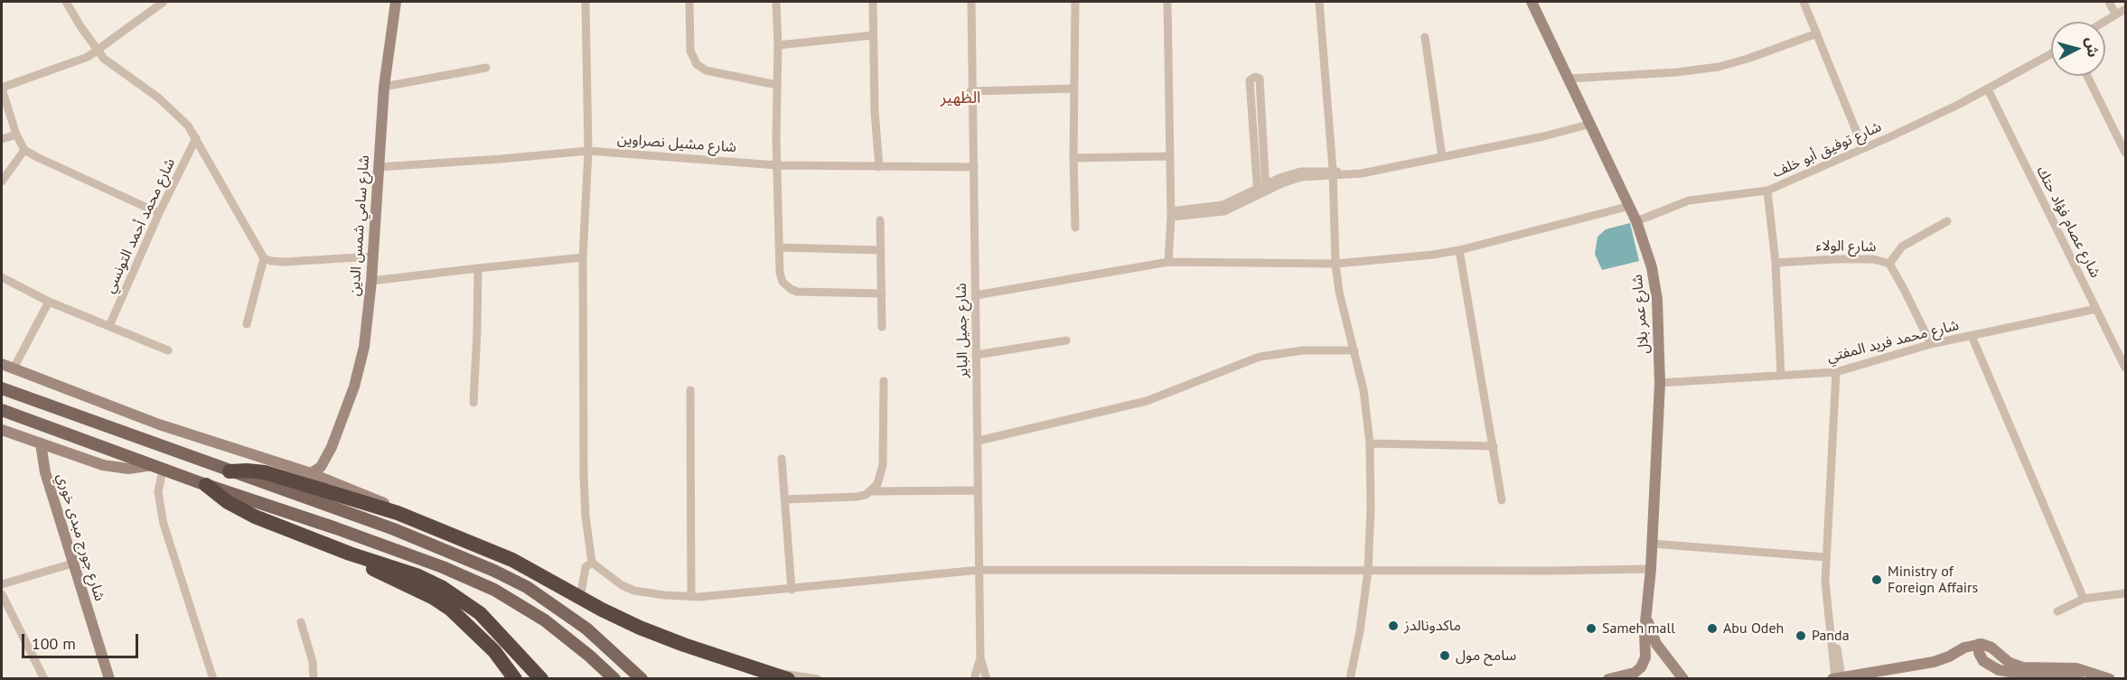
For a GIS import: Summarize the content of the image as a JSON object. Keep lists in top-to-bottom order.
{
  "streets": {
    "street": [
      "شارع مشيل نصراوين",
      "شارع توفيق أبو خلف",
      "شارع عصام فؤاد حتك",
      "شارع محمد أحمد التونسي",
      "شارع سامي شمس الدين",
      "شارع الولاء",
      "شارع عمر بلال",
      "شارع جميل الباير",
      "شارع محمد فريد المفتي",
      "شارع جورج مبدى خوري"
    ]
  },
  "crossings": [
    ["شارع مشيل نصراوين", "شارع سامي شمس الدين"],
    ["شارع مشيل نصراوين", "شارع جميل الباير"],
    ["شارع توفيق أبو خلف", "شارع عصام فؤاد حتك"],
    ["شارع توفيق أبو خلف", "شارع الولاء"],
    ["شارع توفيق أبو خلف", "شارع محمد فريد المفتي"],
    ["شارع عصام فؤاد حتك", "شارع محمد فريد المفتي"],
    ["شارع الولاء", "شارع محمد فريد المفتي"],
    ["شارع عمر بلال", "شارع محمد فريد المفتي"]
  ],
  "districts": ["الظهير"],
  "places": [
    "Ministry of Foreign Affairs",
    "ماكدونالدز",
    "Sameh mall",
    "Abu Odeh",
    "Panda",
    "سامح مول"
  ],
  "scale_bar": "100 m",
  "north": "right"
}
